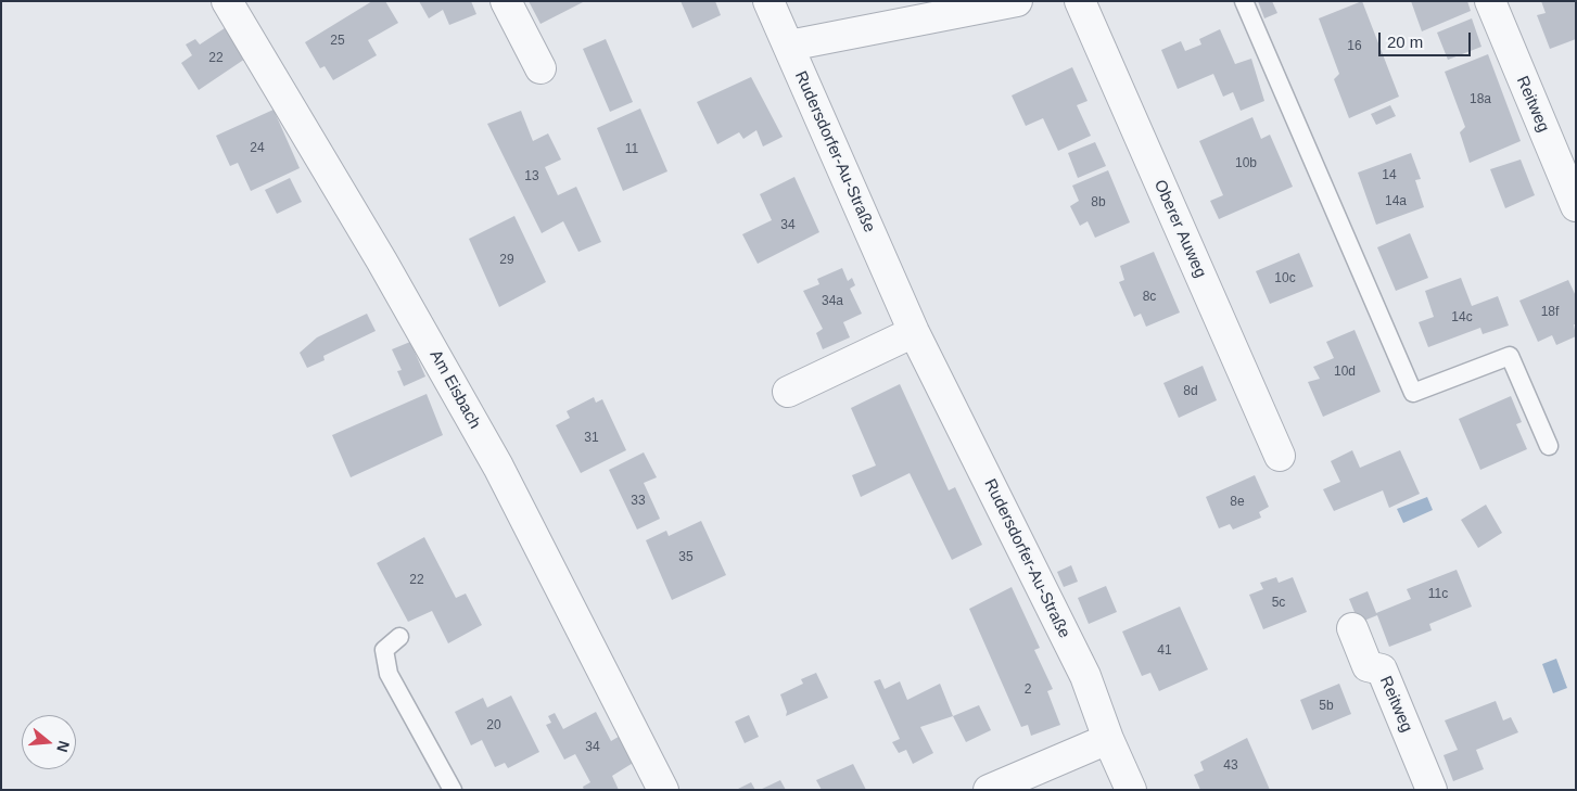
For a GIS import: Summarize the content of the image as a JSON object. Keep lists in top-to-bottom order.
{
  "streets": {
    "street": [
      "Reitweg",
      "Rudersdorfer-Au-Straße",
      "Oberer Auweg",
      "Am Eisbach"
    ]
  },
  "house_numbers": [
    "25",
    "16",
    "22",
    "18a",
    "24",
    "11",
    "10b",
    "14",
    "13",
    "14a",
    "8b",
    "34",
    "29",
    "10c",
    "8c",
    "34a",
    "18f",
    "14c",
    "10d",
    "8d",
    "31",
    "33",
    "8e",
    "35",
    "22",
    "11c",
    "5c",
    "41",
    "2",
    "5b",
    "20",
    "34",
    "43"
  ],
  "scale_bar": "20 m",
  "north": "right"
}
